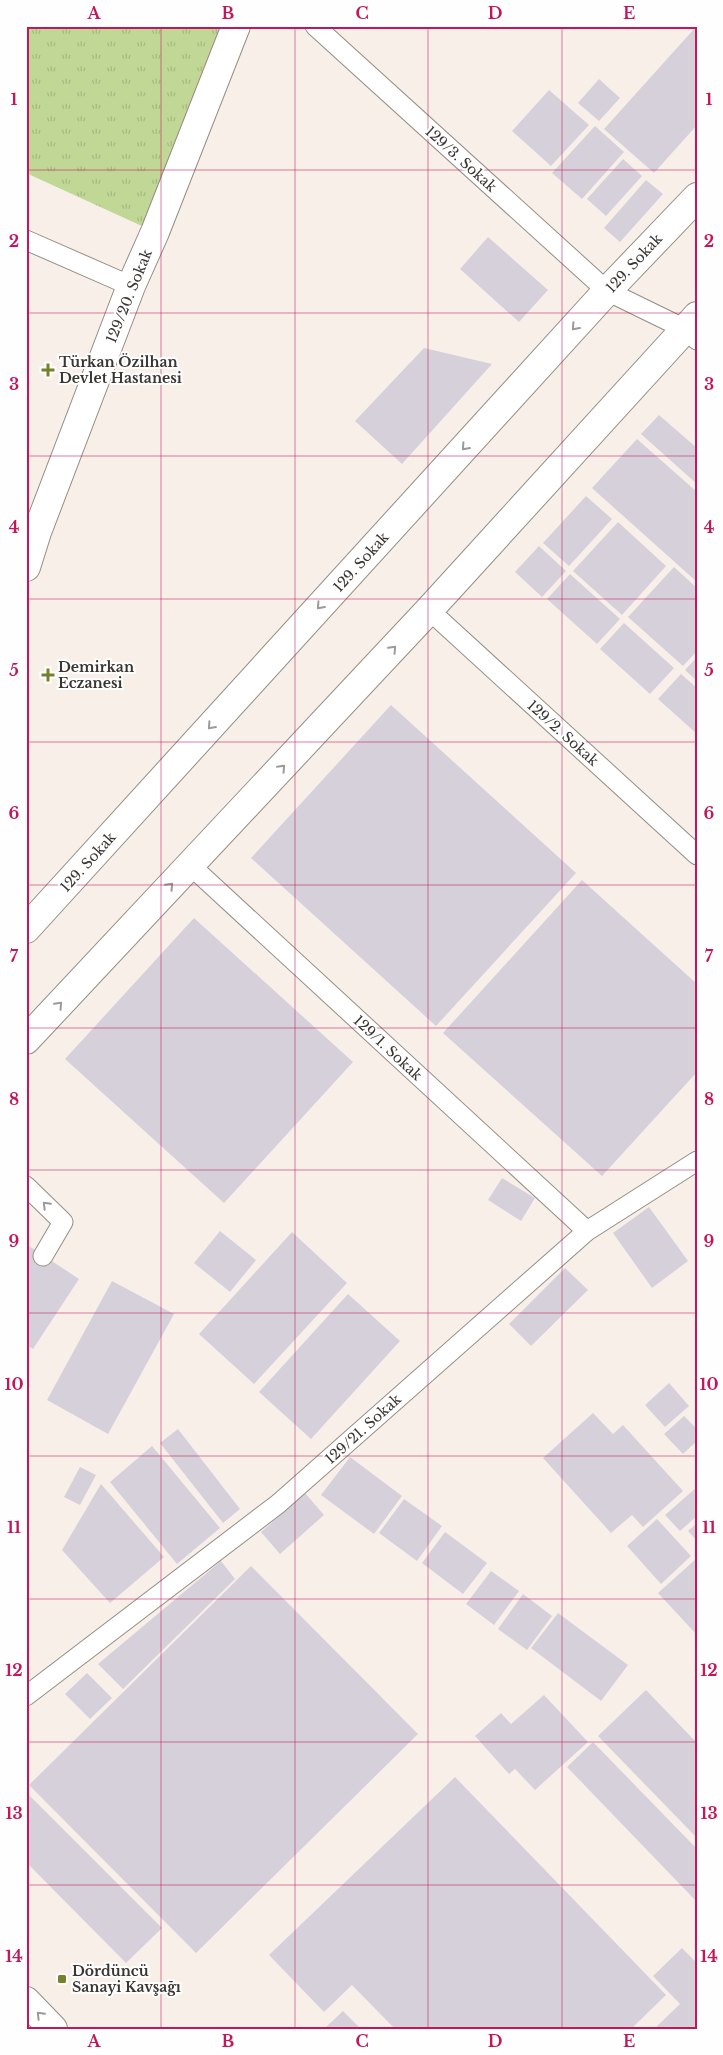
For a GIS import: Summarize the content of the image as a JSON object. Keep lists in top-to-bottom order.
{
  "streets": {
    "street": ["129. Sokak", "129/20. Sokak"],
    "lane": [
      "129/3. Sokak",
      "129/2. Sokak",
      "129/1. Sokak",
      "129/21. Sokak"
    ]
  },
  "crossings": [
    ["129/3. Sokak", "129. Sokak"],
    ["129/1. Sokak", "129/21. Sokak"]
  ],
  "places": {
    "health": ["Türkan Özilhan Devlet Hastanesi", "Demirkan Eczanesi"],
    "transit": ["Dördüncü Sanayi Kavşağı"]
  },
  "grid": {
    "columns": [
      "A",
      "B",
      "C",
      "D",
      "E"
    ],
    "rows": [
      "1",
      "2",
      "3",
      "4",
      "5",
      "6",
      "7",
      "8",
      "9",
      "10",
      "11",
      "12",
      "13",
      "14"
    ]
  }
}
